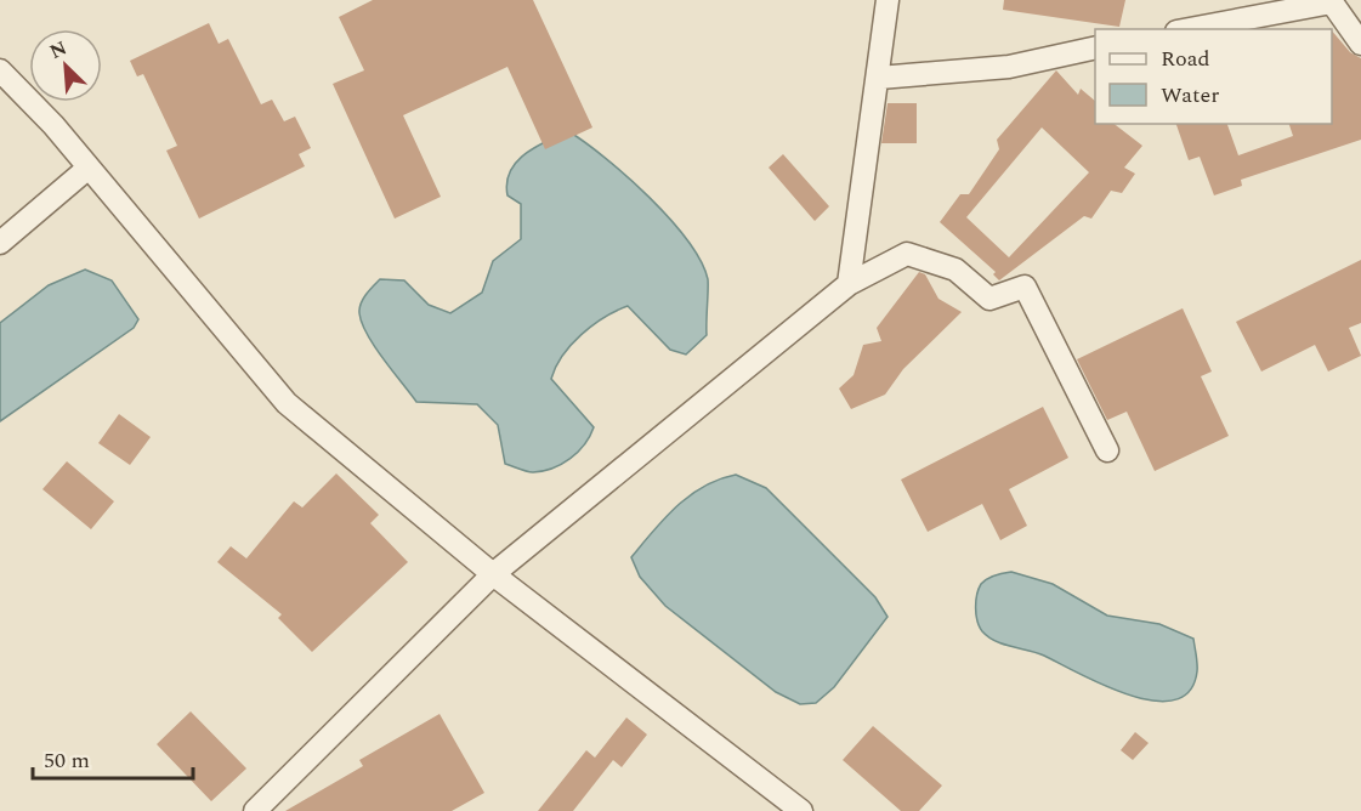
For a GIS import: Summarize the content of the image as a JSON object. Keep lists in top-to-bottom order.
{
  "legend": ["Road", "Water"],
  "scale_bar": "50 m",
  "north": "top left"
}
